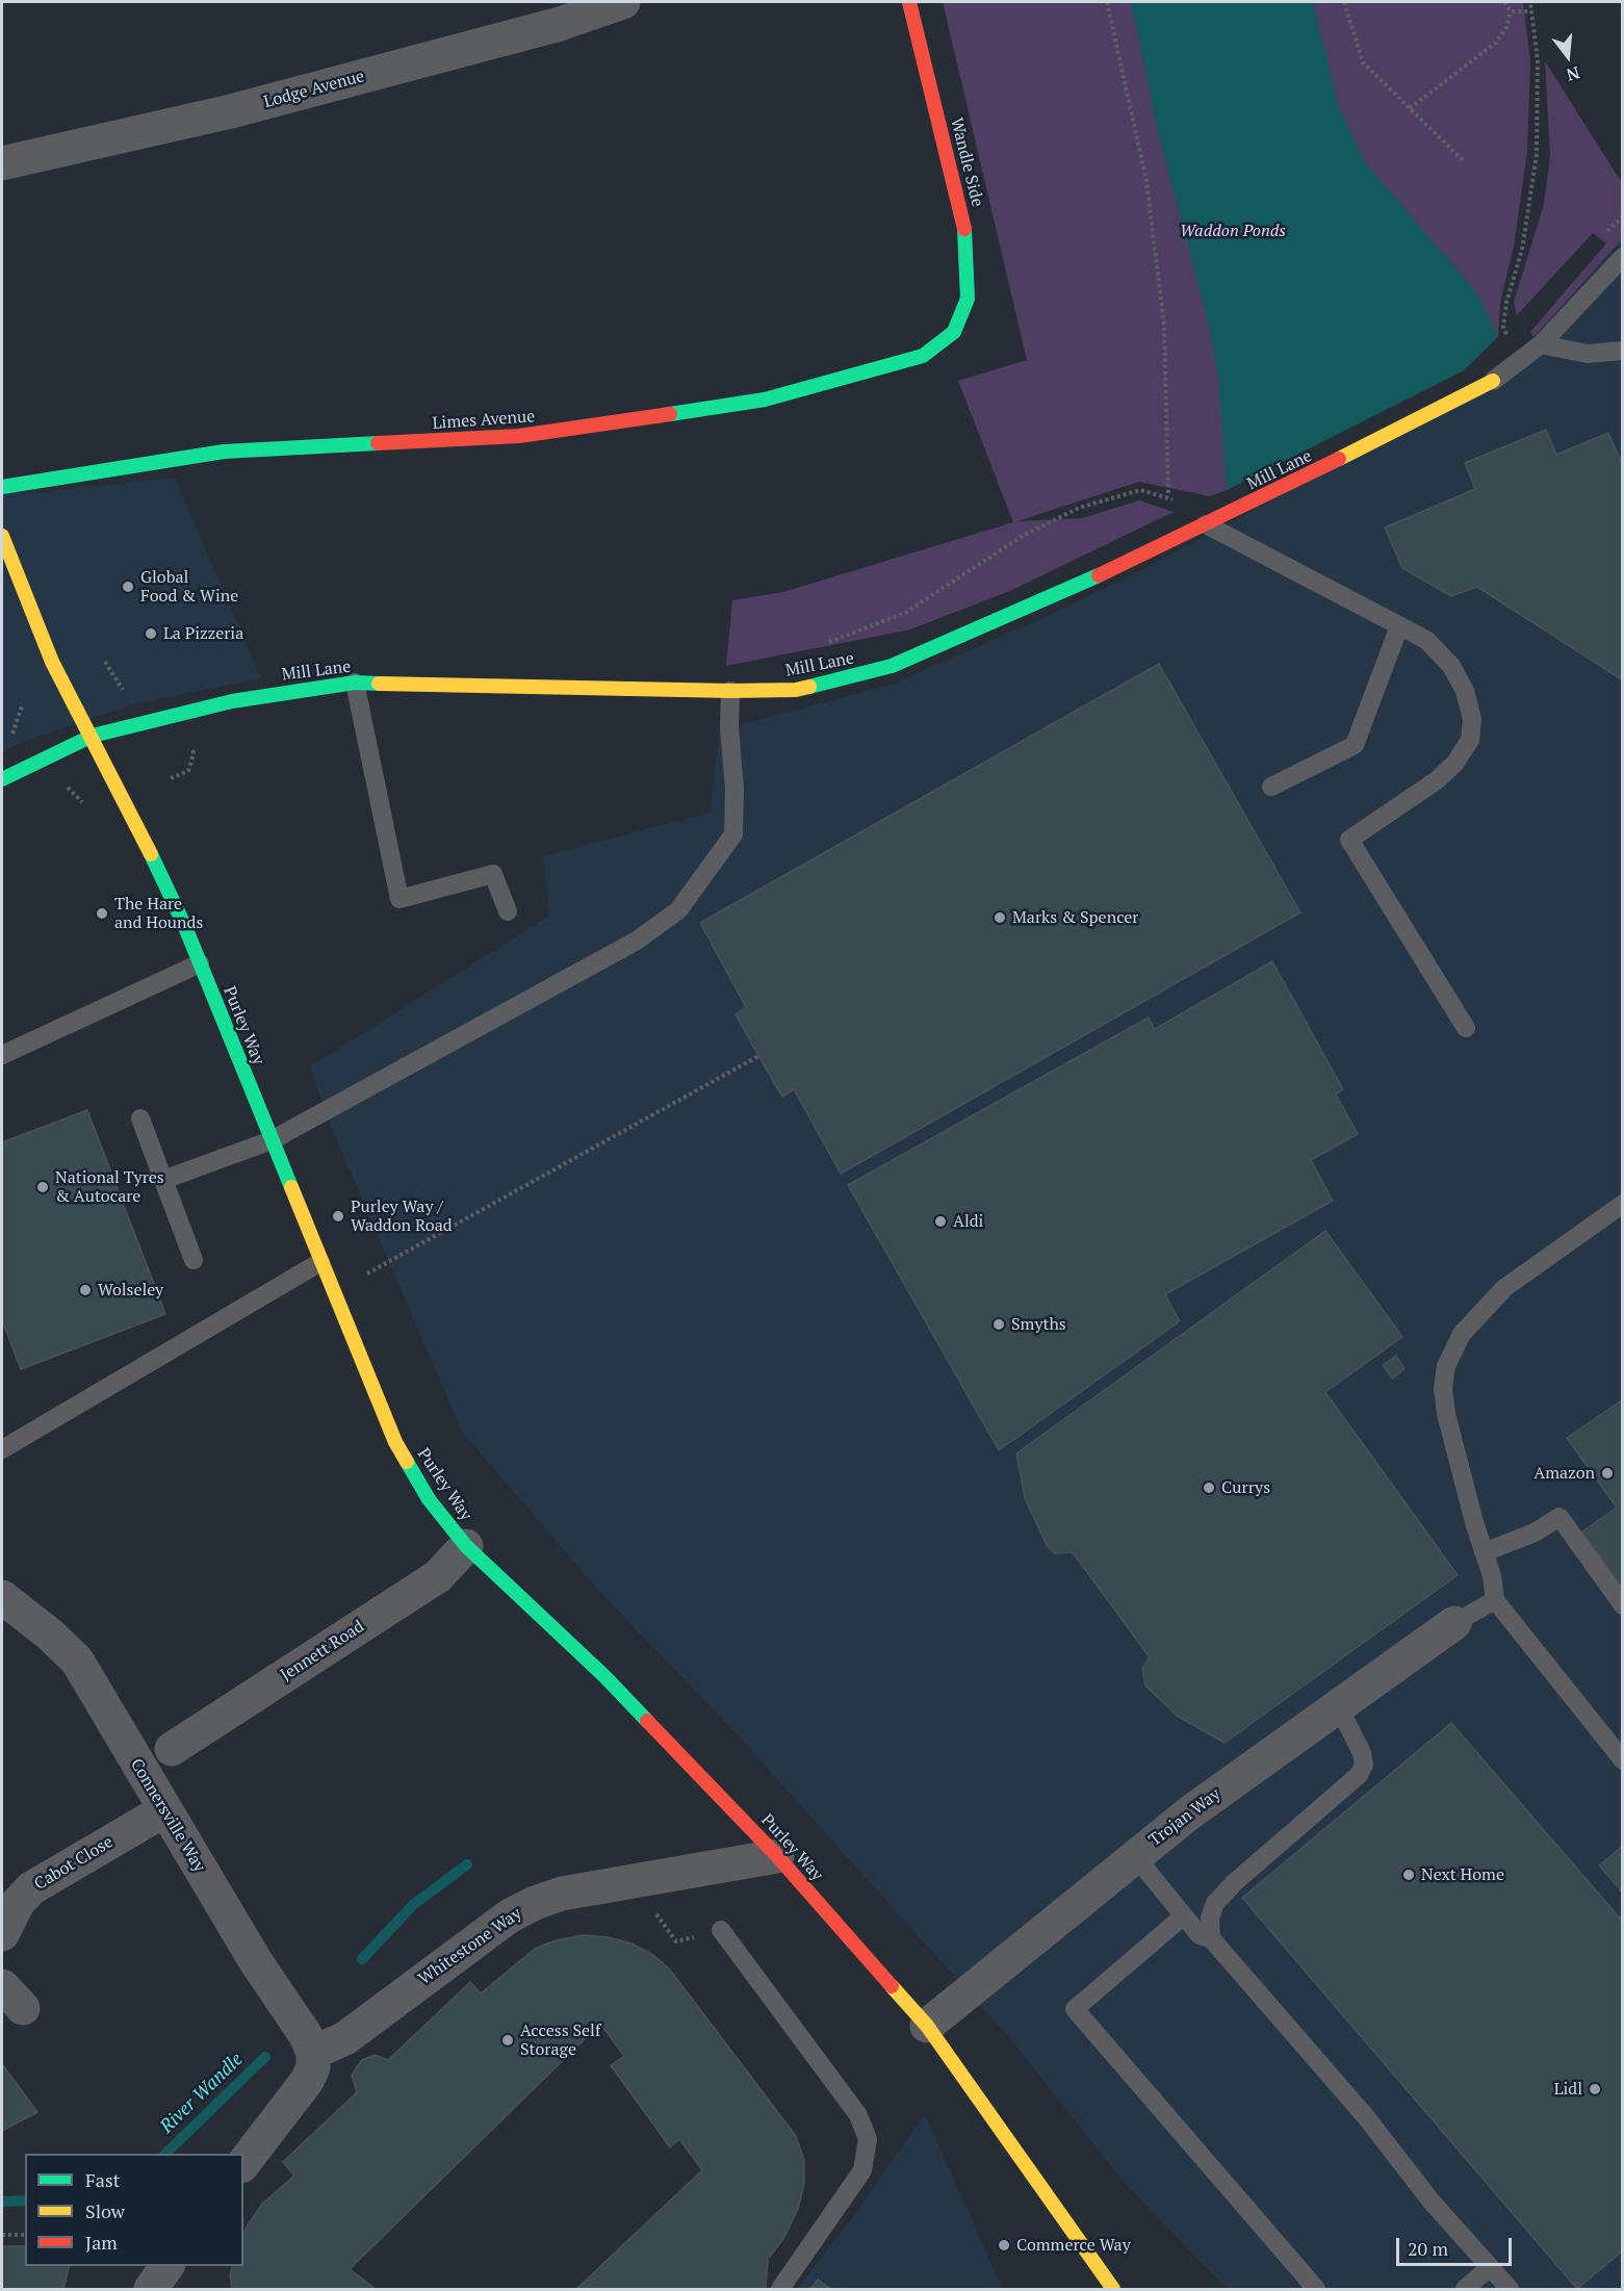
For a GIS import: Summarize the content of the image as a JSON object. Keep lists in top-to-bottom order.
{
  "streets": {
    "main road": [
      "Wandle Side",
      "Limes Avenue",
      "Mill Lane",
      "Purley Way"
    ],
    "street": [
      "Lodge Avenue",
      "Jennett Road",
      "Connersville Way",
      "Trojan Way",
      "Cabot Close",
      "Whitestone Way"
    ]
  },
  "crossings": [
    ["Wandle Side", "Limes Avenue"],
    ["Mill Lane", "Purley Way"],
    ["Purley Way", "Jennett Road"],
    ["Purley Way", "Trojan Way"],
    ["Purley Way", "Whitestone Way"],
    ["Connersville Way", "Cabot Close"],
    ["Connersville Way", "Whitestone Way"]
  ],
  "water": ["River Wandle"],
  "parks": ["Waddon Ponds"],
  "places": [
    "Global Food & Wine",
    "La Pizzeria",
    "The Hare and Hounds",
    "Marks & Spencer",
    "National Tyres & Autocare",
    "Purley Way / Waddon Road",
    "Aldi",
    "Wolseley",
    "Smyths",
    "Amazon",
    "Currys",
    "Next Home",
    "Access Self Storage",
    "Lidl",
    "Commerce Way"
  ],
  "legend": ["Fast", "Slow", "Jam"],
  "scale_bar": "20 m",
  "north": "bottom"
}
